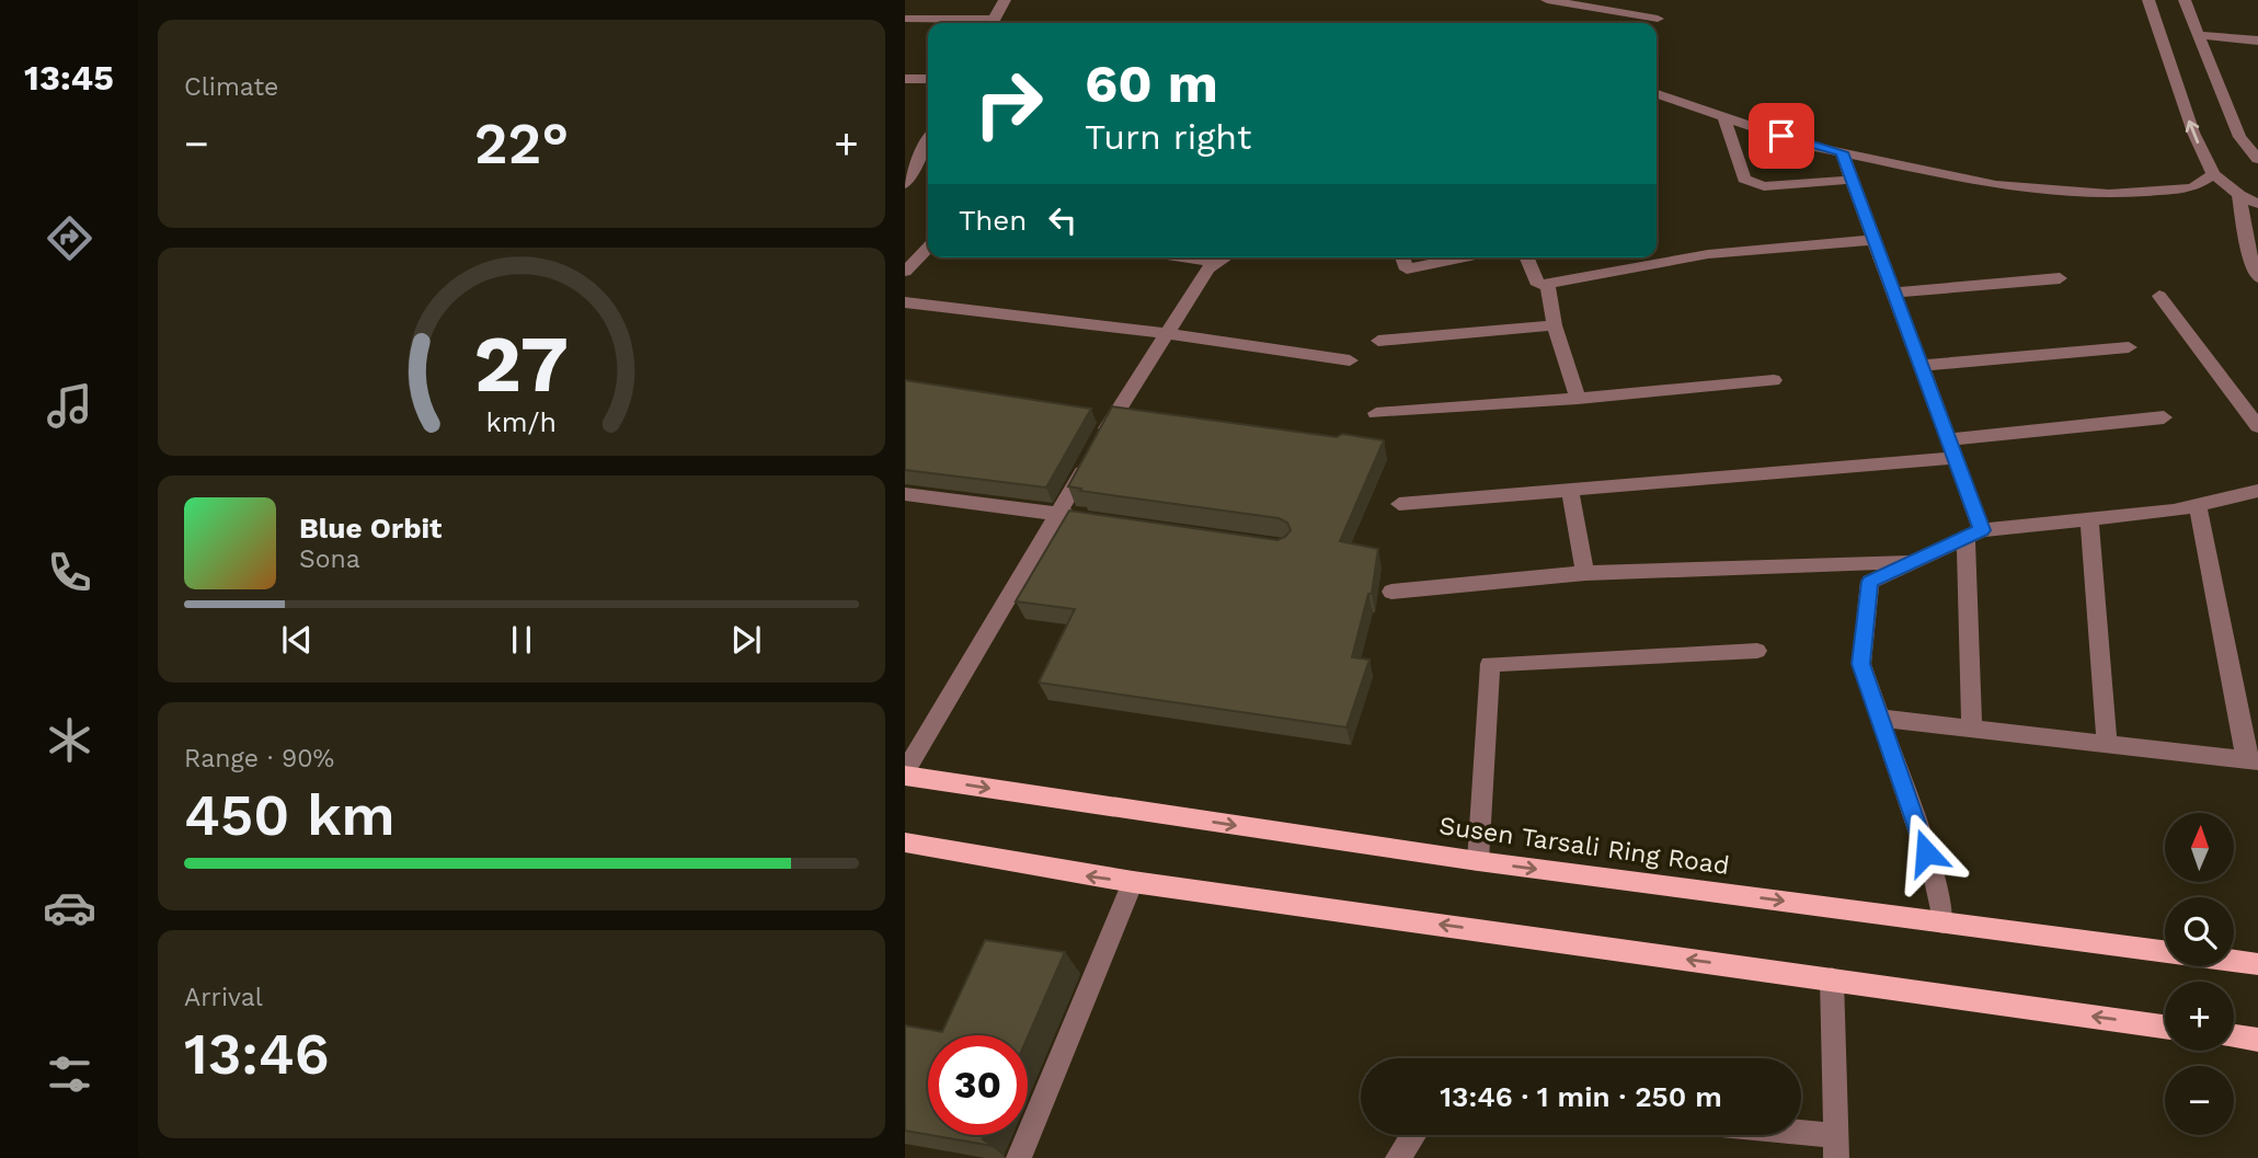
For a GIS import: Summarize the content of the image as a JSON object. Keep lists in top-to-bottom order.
{
  "streets": {
    "main road": ["Susen Tarsali Ring Road"]
  },
  "north": "top",
  "page": {
    "tabs": "13:45",
    "tile": [
      "Climate",
      ["Range · 90%", "450 km"],
      ["Arrival", "13:46"]
    ],
    "turn": ["60 m", "Turn right"],
    "heat": ["−", "22°", "+"],
    "then": "Then",
    "song": ["Blue Orbit", "Sona"],
    "map_buttons": ["+", "−"],
    "limit": "30",
    "trip": "13:46 · 1 min · 250 m",
    "gauge": ["27", "km/h"]
  }
}
